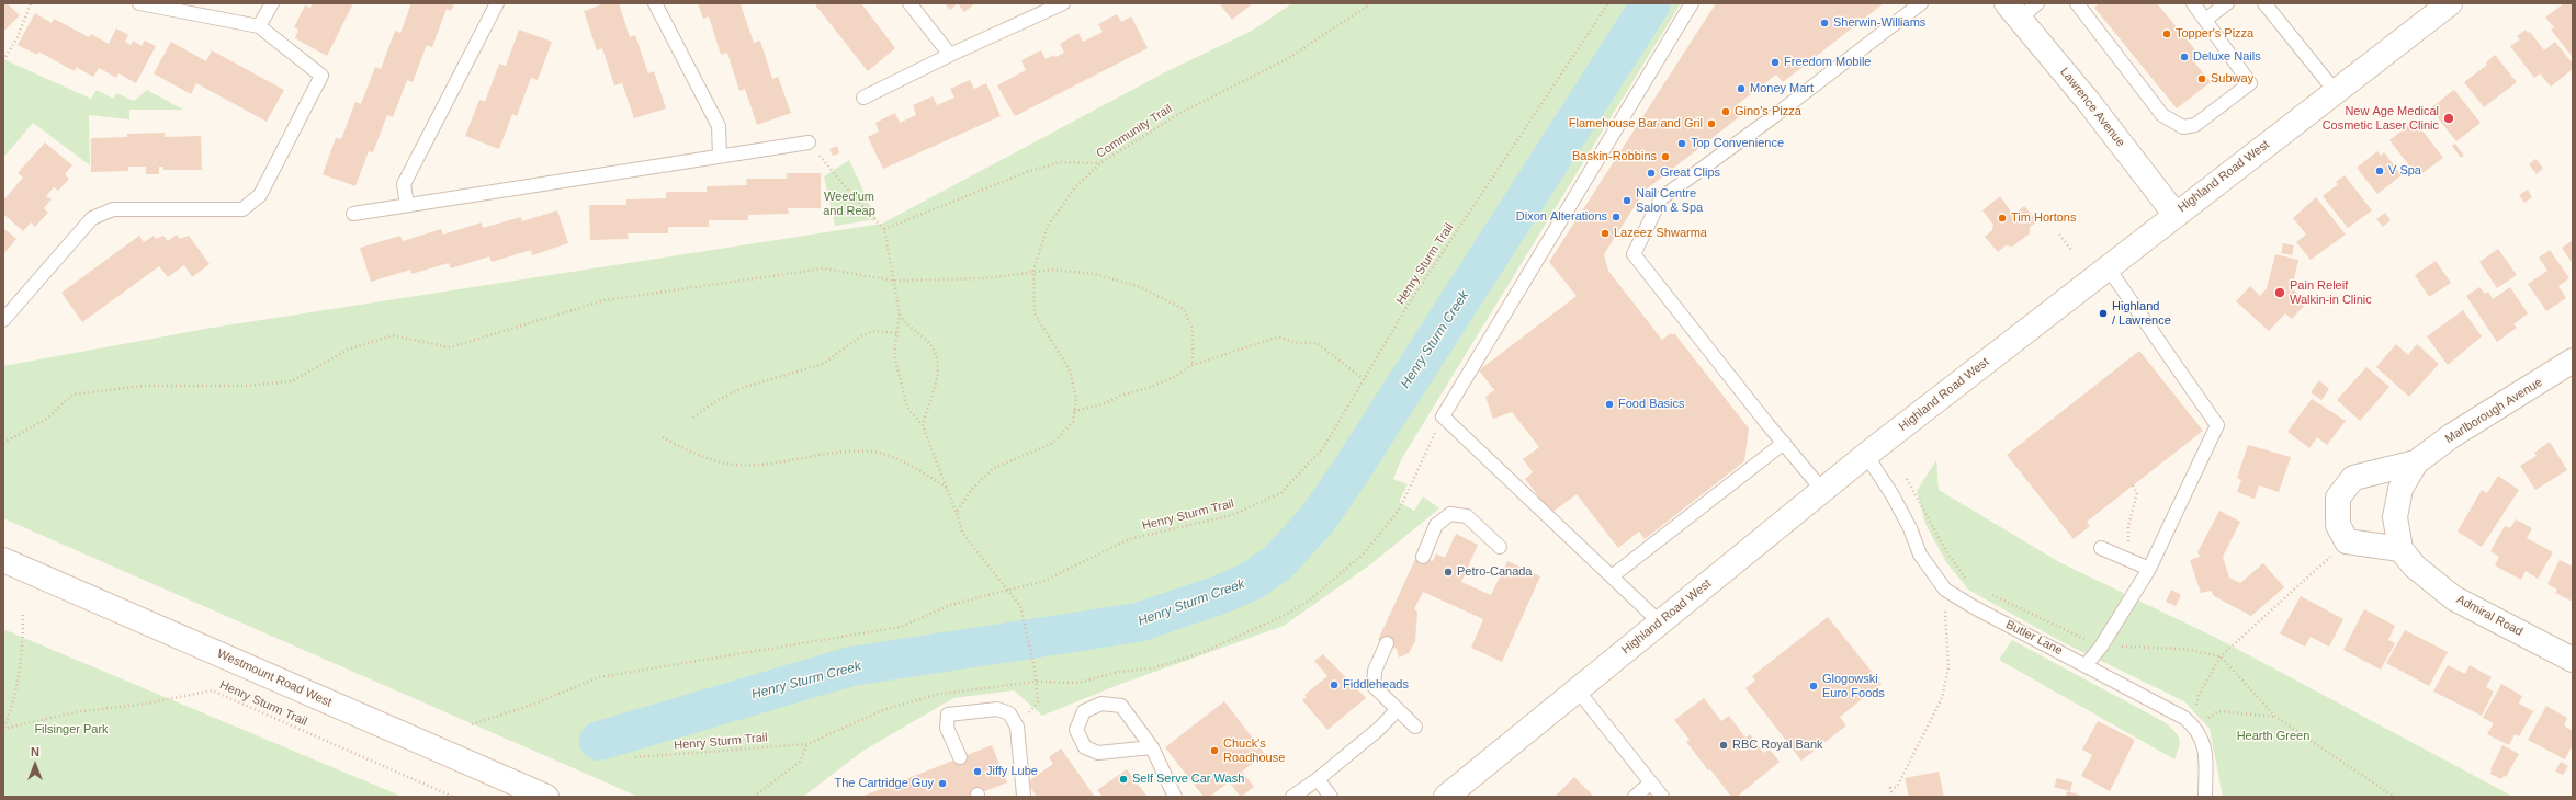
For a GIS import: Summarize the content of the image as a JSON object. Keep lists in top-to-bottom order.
{
  "streets": {
    "main road": [
      "Lawrence Avenue",
      "Highland Road West",
      "Marlborough Avenue",
      "Admiral Road",
      "Westmount Road West"
    ],
    "lane": ["Butler Lane"],
    "path": ["Community Trail", "Henry Sturm Trail"]
  },
  "crossings": [
    ["Lawrence Avenue", "Highland Road West"],
    ["Highland Road West", "Butler Lane"],
    ["Marlborough Avenue", "Admiral Road"]
  ],
  "water": ["Henry Sturm Creek"],
  "parks": ["Weed'um and Reap", "Filsinger Park", "Hearth Green"],
  "places": [
    "Sherwin-Williams",
    "Topper's Pizza",
    "Deluxe Nails",
    "Freedom Mobile",
    "Subway",
    "Money Mart",
    "Gino's Pizza",
    "New Age Medical Cosmetic Laser Clinic",
    "Flamehouse Bar and Gril",
    "Top Convenience",
    "Baskin-Robbins",
    "V Spa",
    "Great Clips",
    "Nail Centre Salon & Spa",
    "Dixon Alterations",
    "Tim Hortons",
    "Lazeez Shwarma",
    "Pain Releif Walkin-in Clinic",
    "Highland / Lawrence",
    "Food Basics",
    "Petro-Canada",
    "Fiddleheads",
    "Glogowski Euro Foods",
    "RBC Royal Bank",
    "Chuck's Roadhouse",
    "Jiffy Lube",
    "Self Serve Car Wash",
    "The Cartridge Guy"
  ],
  "north": "top"
}
